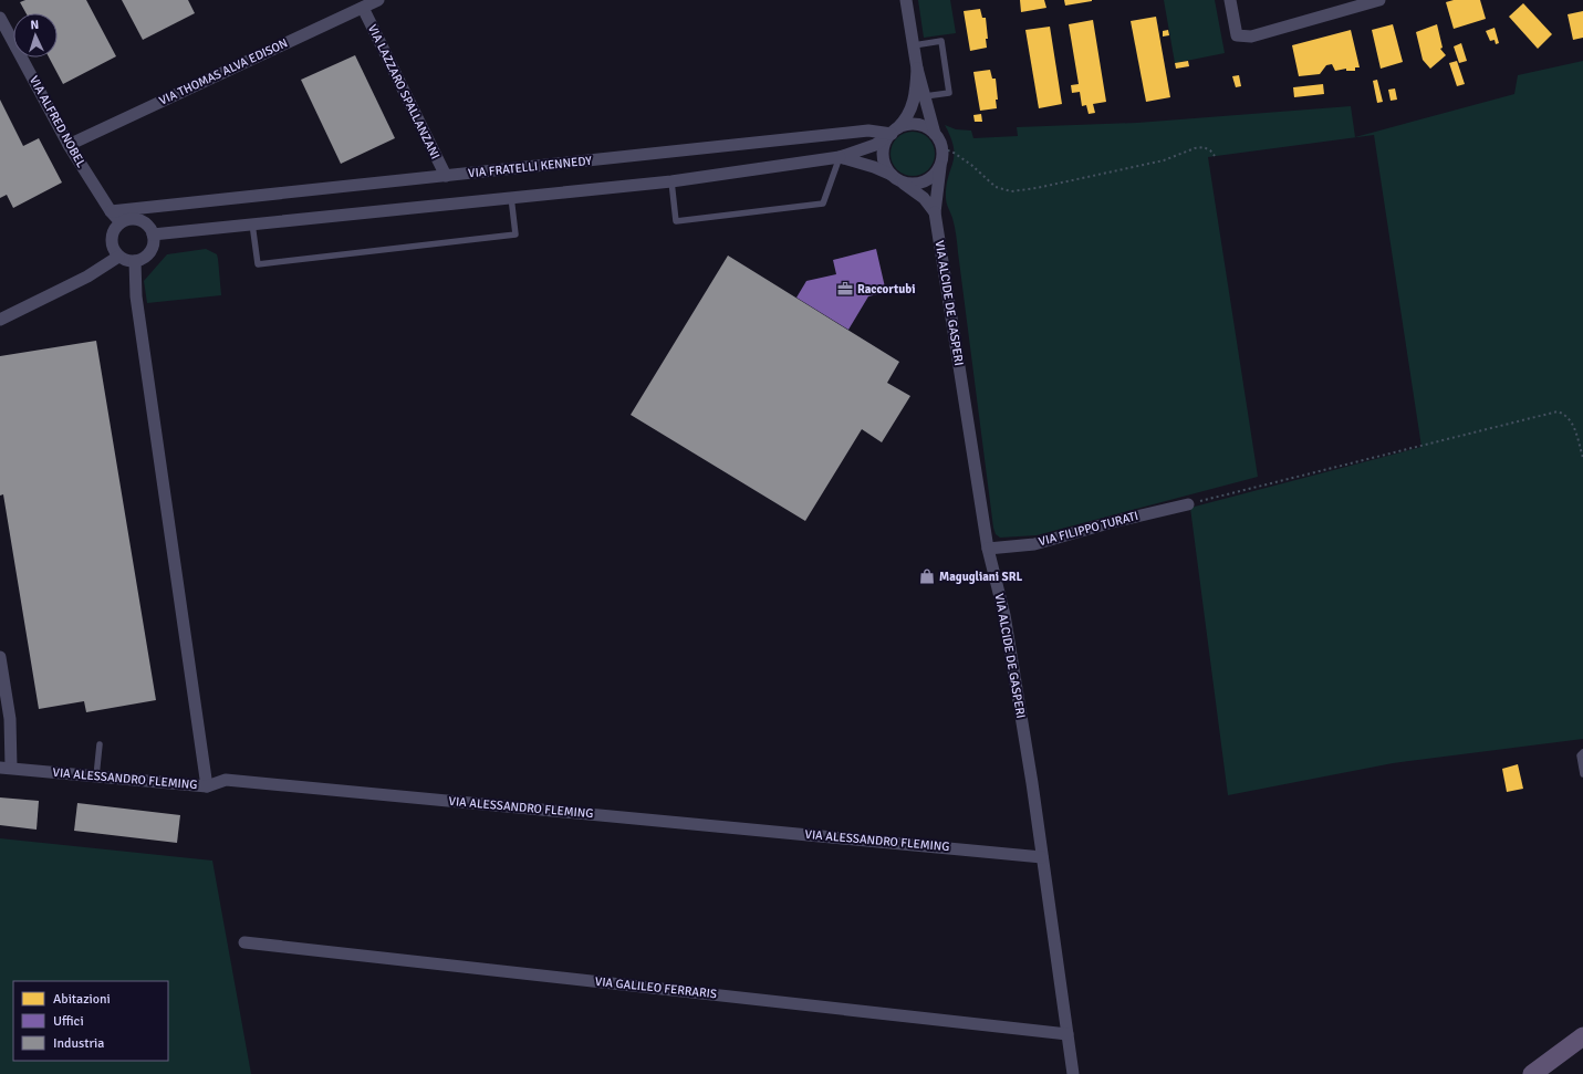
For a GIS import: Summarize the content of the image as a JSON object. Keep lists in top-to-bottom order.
{
  "streets": {
    "street": [
      "VIA THOMAS ALVA EDISON",
      "VIA LAZZARO SPALLANZANI",
      "VIA ALFRED NOBEL",
      "VIA FRATELLI KENNEDY",
      "VIA ALCIDE DE GASPERI",
      "VIA FILIPPO TURATI",
      "VIA ALESSANDRO FLEMING",
      "VIA GALILEO FERRARIS"
    ]
  },
  "crossings": [
    ["VIA THOMAS ALVA EDISON", "VIA LAZZARO SPALLANZANI"],
    ["VIA THOMAS ALVA EDISON", "VIA ALFRED NOBEL"],
    ["VIA LAZZARO SPALLANZANI", "VIA FRATELLI KENNEDY"],
    ["VIA ALFRED NOBEL", "VIA FRATELLI KENNEDY"],
    ["VIA FRATELLI KENNEDY", "VIA ALCIDE DE GASPERI"],
    ["VIA ALCIDE DE GASPERI", "VIA FILIPPO TURATI"],
    ["VIA ALCIDE DE GASPERI", "VIA ALESSANDRO FLEMING"],
    ["VIA ALCIDE DE GASPERI", "VIA GALILEO FERRARIS"]
  ],
  "places": {
    "office": ["Raccortubi"],
    "shop": ["Magugliani SRL"]
  },
  "legend": ["Abitazioni", "Uffici", "Industria"],
  "north": "top"
}
